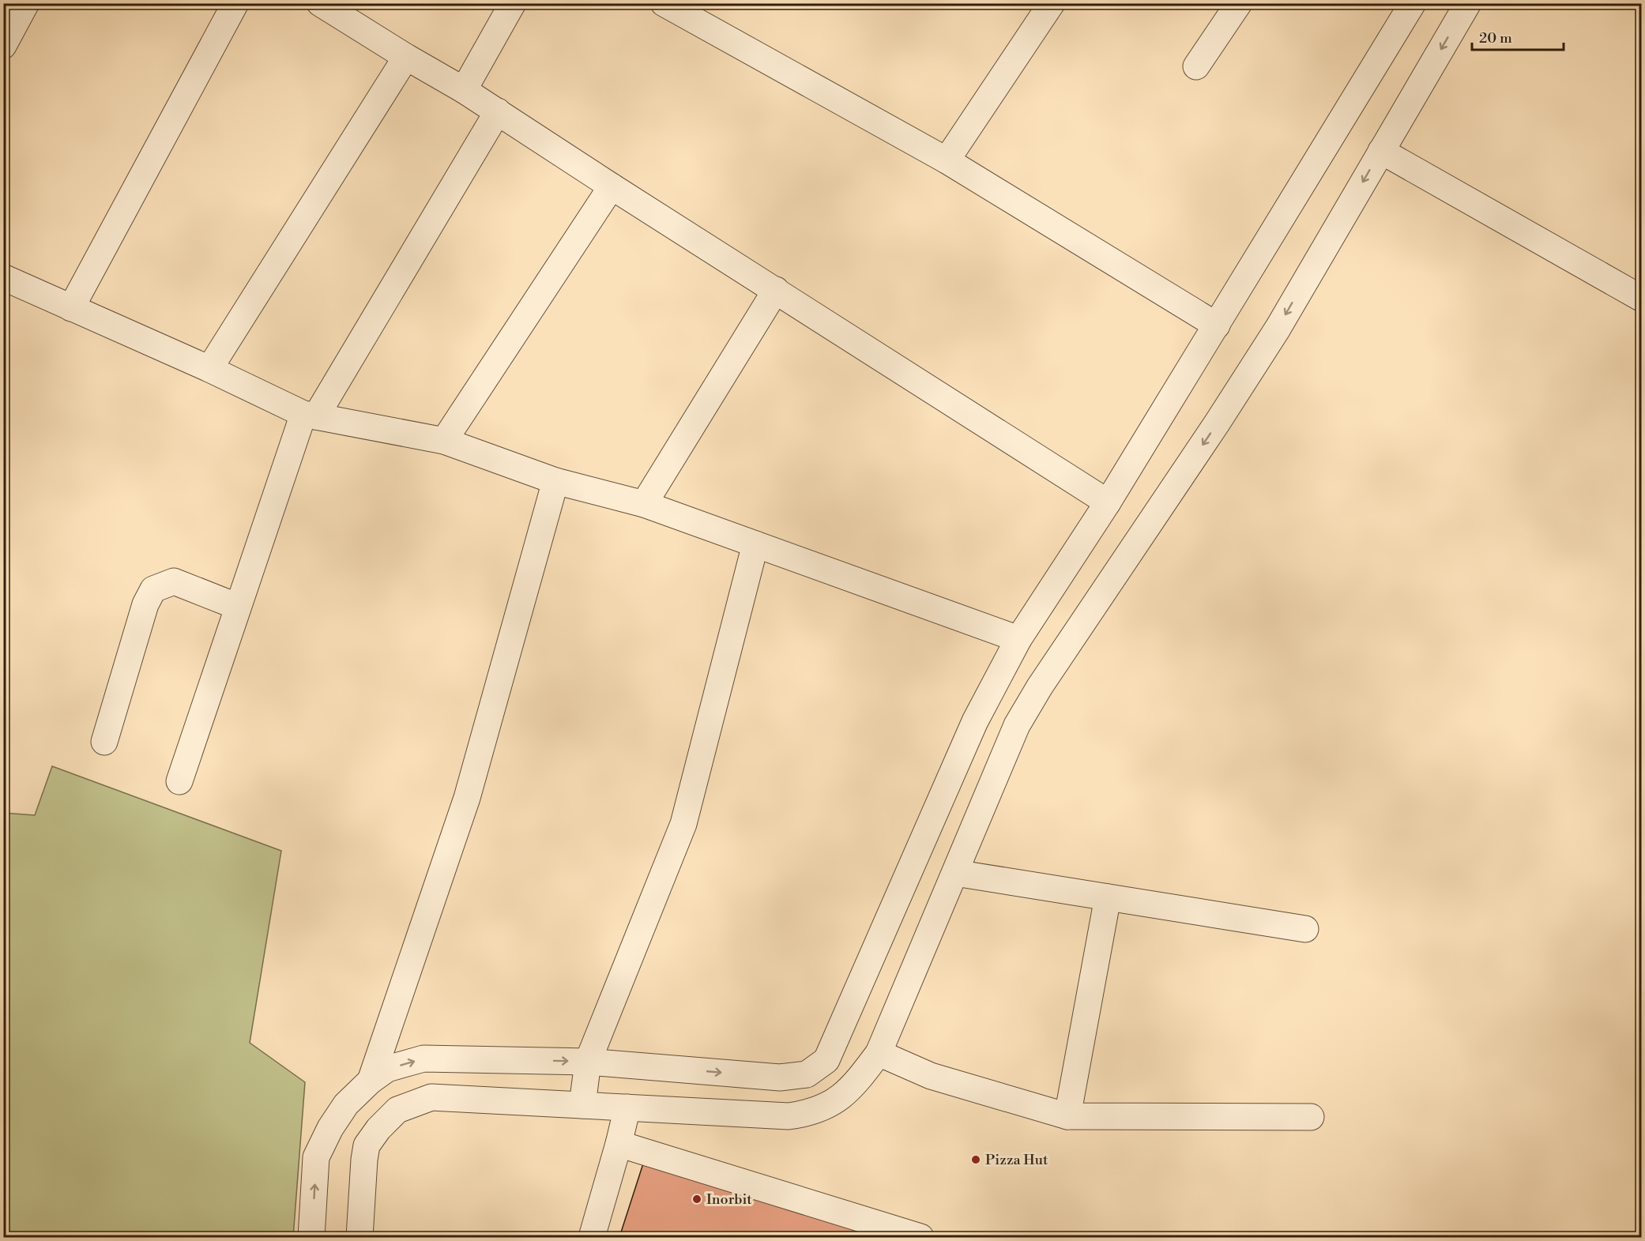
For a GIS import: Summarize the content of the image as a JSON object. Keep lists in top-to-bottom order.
{
  "places": ["Pizza Hut", "Inorbit"],
  "scale_bar": "20 m"
}
